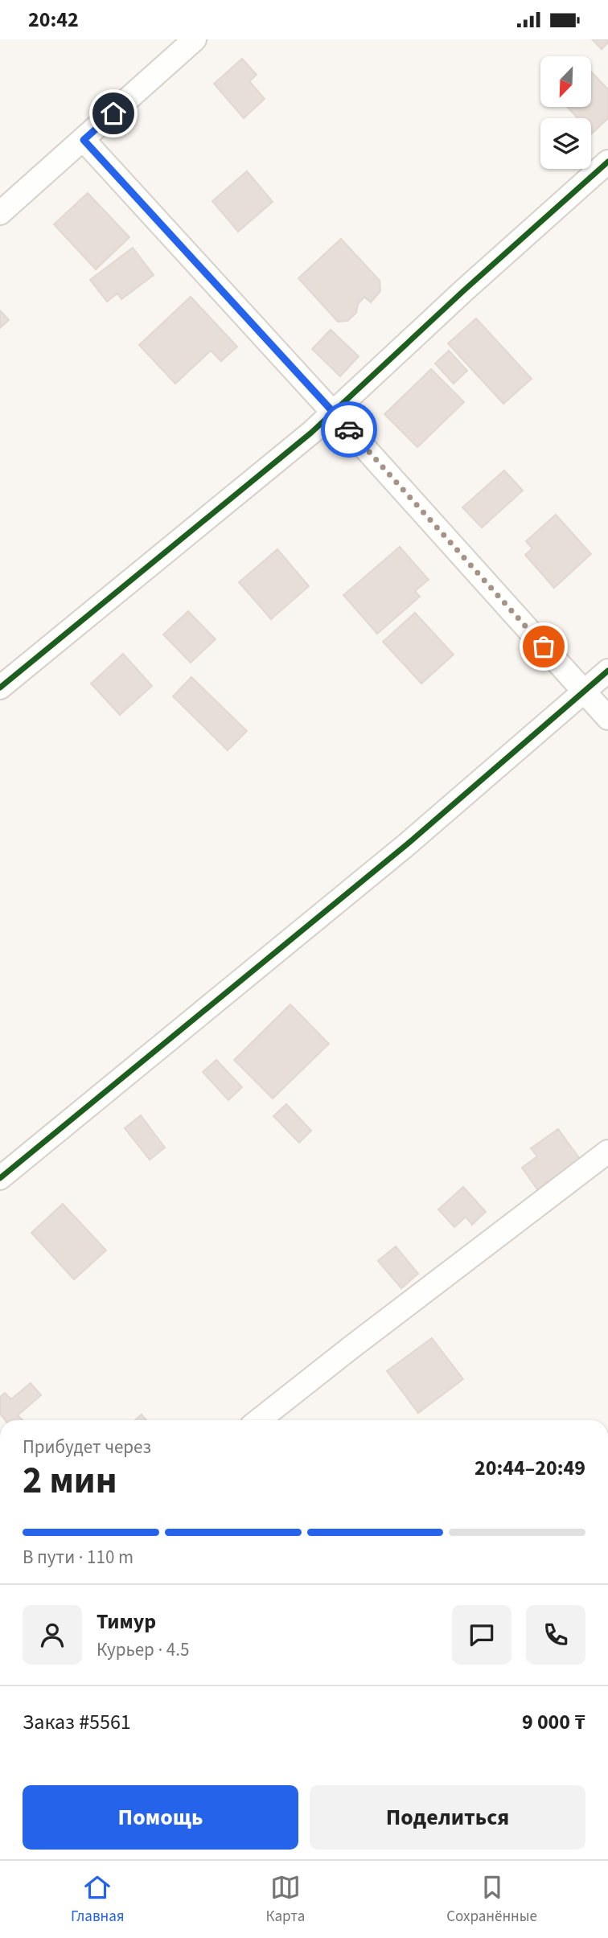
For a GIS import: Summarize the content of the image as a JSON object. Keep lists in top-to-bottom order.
{
  "north": "bottom left",
  "page": {
    "status": "20:42",
    "heading": ["2 мин", "Прибудет через", "20:44–20:49"],
    "panel": [
      "Тимур",
      "Курьер · 4.5",
      "Заказ #5561",
      "9 000 ₸"
    ],
    "bar": "В пути · 110 m",
    "buttons": ["Помощь", "Поделиться"],
    "tabs": ["Главная", "Карта", "Сохранённые"]
  }
}
